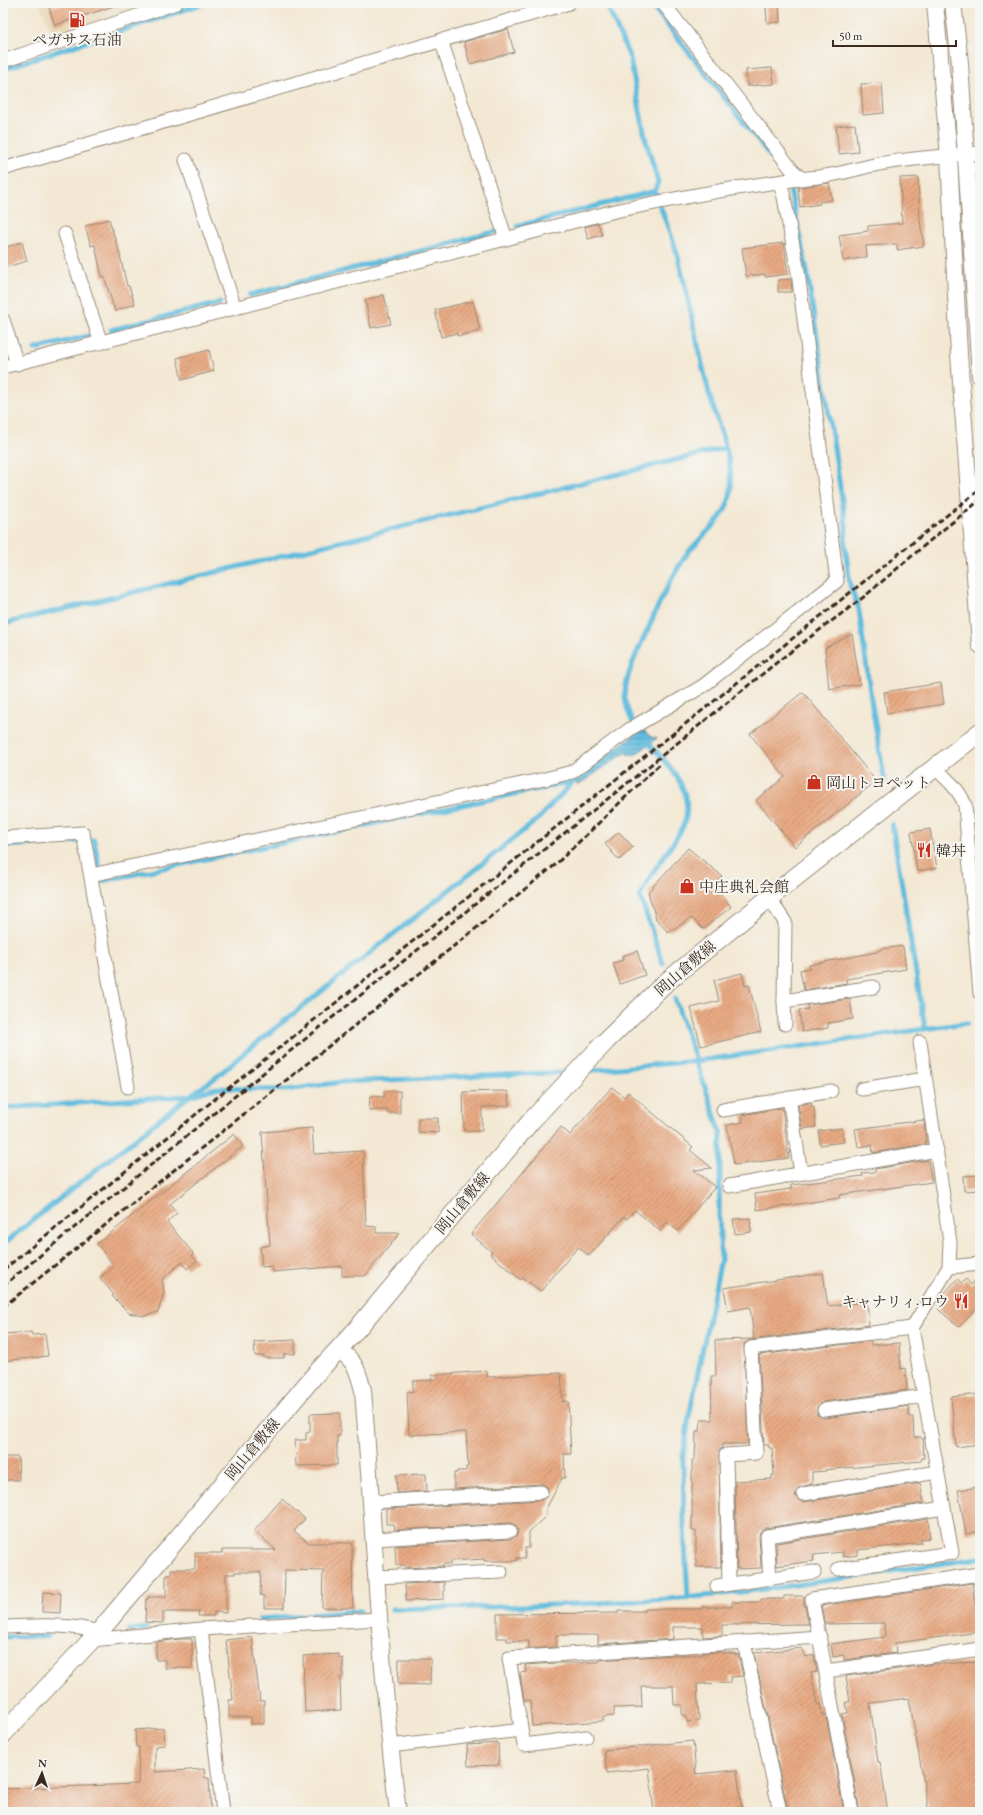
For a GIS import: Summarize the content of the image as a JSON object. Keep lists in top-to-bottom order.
{
  "streets": {
    "main road": ["岡山倉敷線"]
  },
  "places": {
    "fuel station": ["ペガサス石油"],
    "shop": ["岡山トヨペット", "中庄典礼会館"],
    "restaurant": ["韓丼", "キャナリィ·ロウ"]
  },
  "scale_bar": "50 m",
  "north": "top"
}
